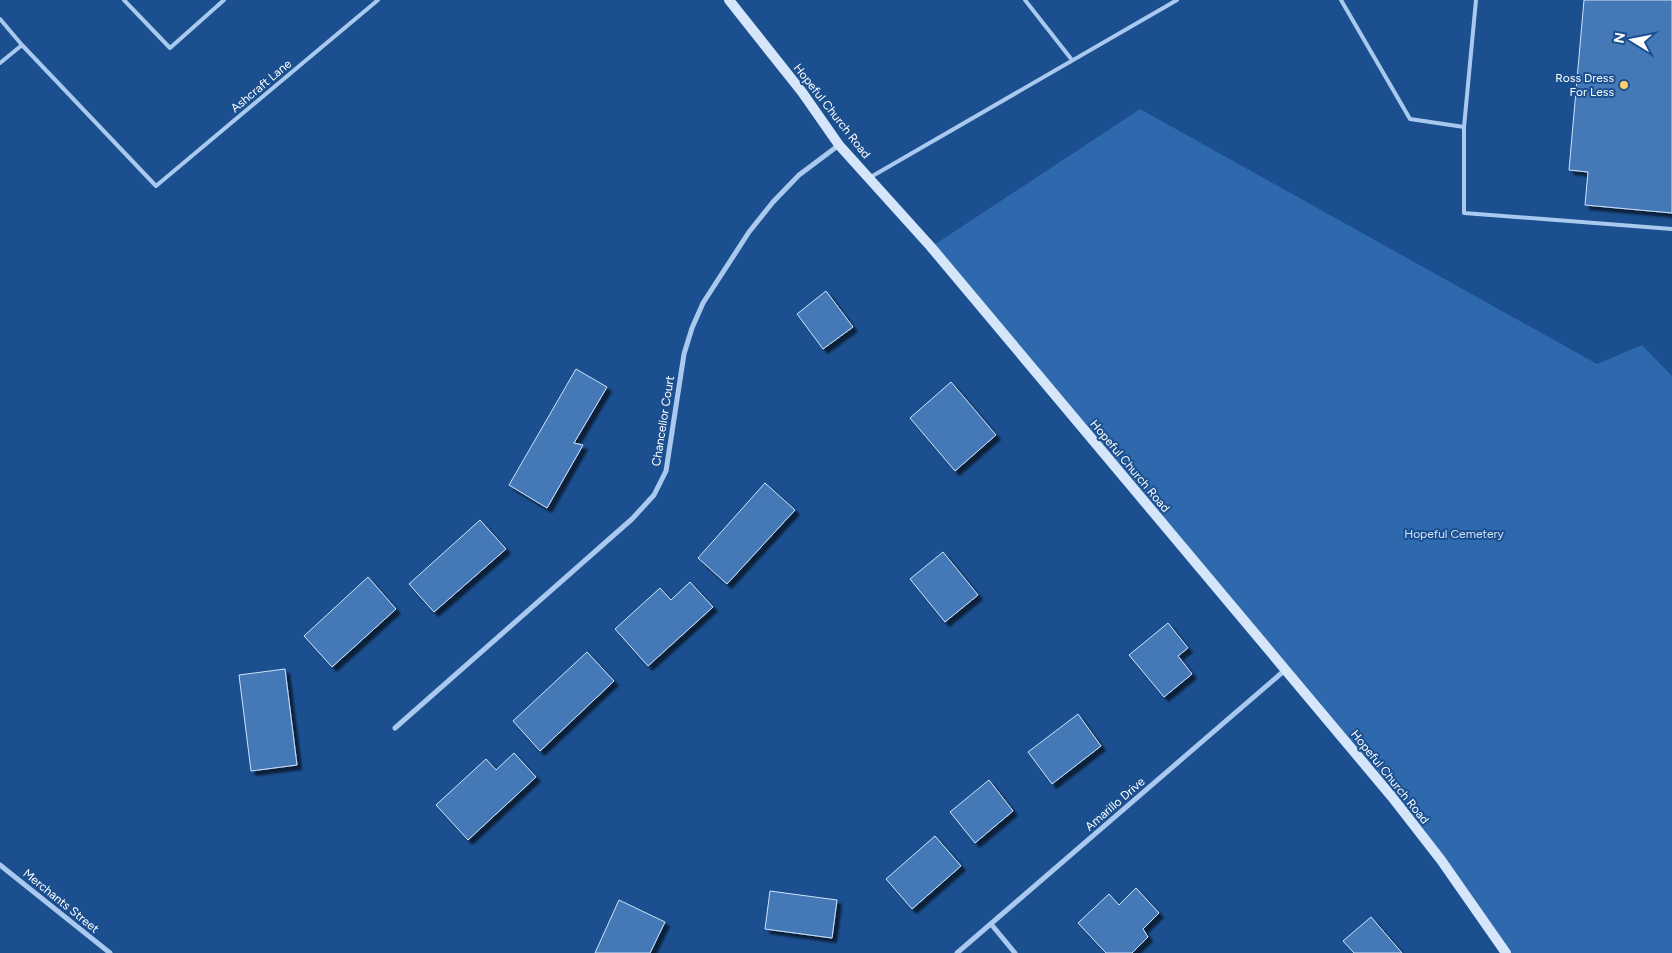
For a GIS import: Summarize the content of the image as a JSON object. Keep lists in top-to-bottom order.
{
  "streets": {
    "main road": ["Hopeful Church Road"],
    "street": ["Chancellor Court", "Amarillo Drive", "Merchants Street"],
    "lane": ["Ashcraft Lane"]
  },
  "crossings": [
    ["Hopeful Church Road", "Chancellor Court"],
    ["Hopeful Church Road", "Amarillo Drive"]
  ],
  "parks": ["Hopeful Cemetery"],
  "places": ["Ross Dress For Less"],
  "north": "left"
}
